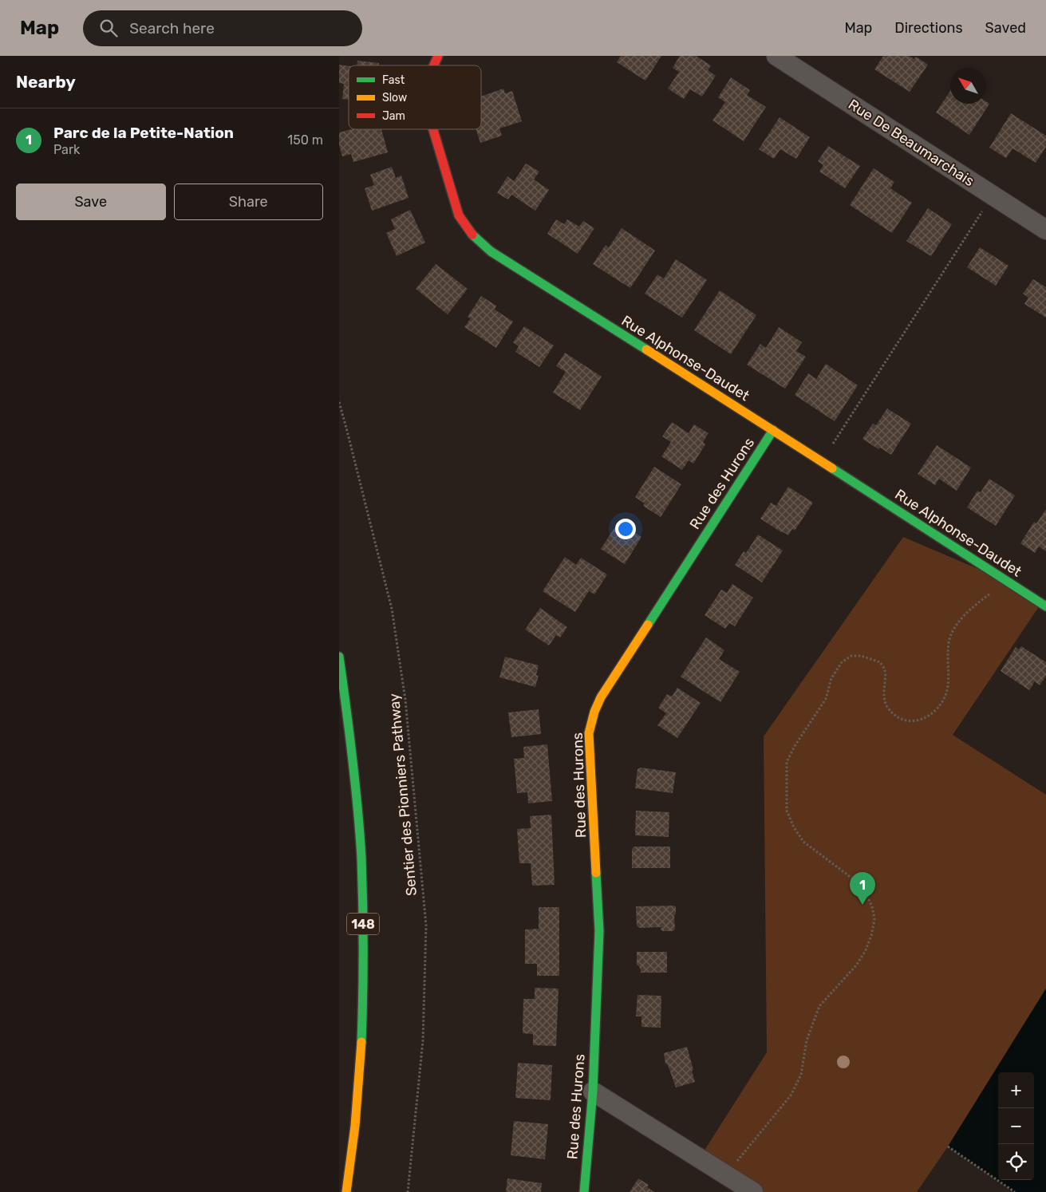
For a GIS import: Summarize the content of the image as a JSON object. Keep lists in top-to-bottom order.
{
  "streets": {
    "main road": ["Rue Alphonse-Daudet", "Rue des Hurons", "148"],
    "street": ["Rue De Beaumarchais"],
    "path": ["Sentier des Pionniers Pathway"]
  },
  "crossings": [
    ["Rue Alphonse-Daudet", "Rue des Hurons"]
  ],
  "legend": ["Fast", "Slow", "Jam"],
  "north": "top left",
  "page": {
    "header": "Map",
    "search": "Search here",
    "nav": ["Map", "Directions", "Saved"],
    "heading": "Nearby",
    "list": [
      {
        "mark": "1",
        "name": "Parc de la Petite-Nation",
        "note": "Park",
        "value": "150 m"
      }
    ],
    "buttons": ["Save", "Share"],
    "pins": "1",
    "map_buttons": ["+", "−"]
  }
}
